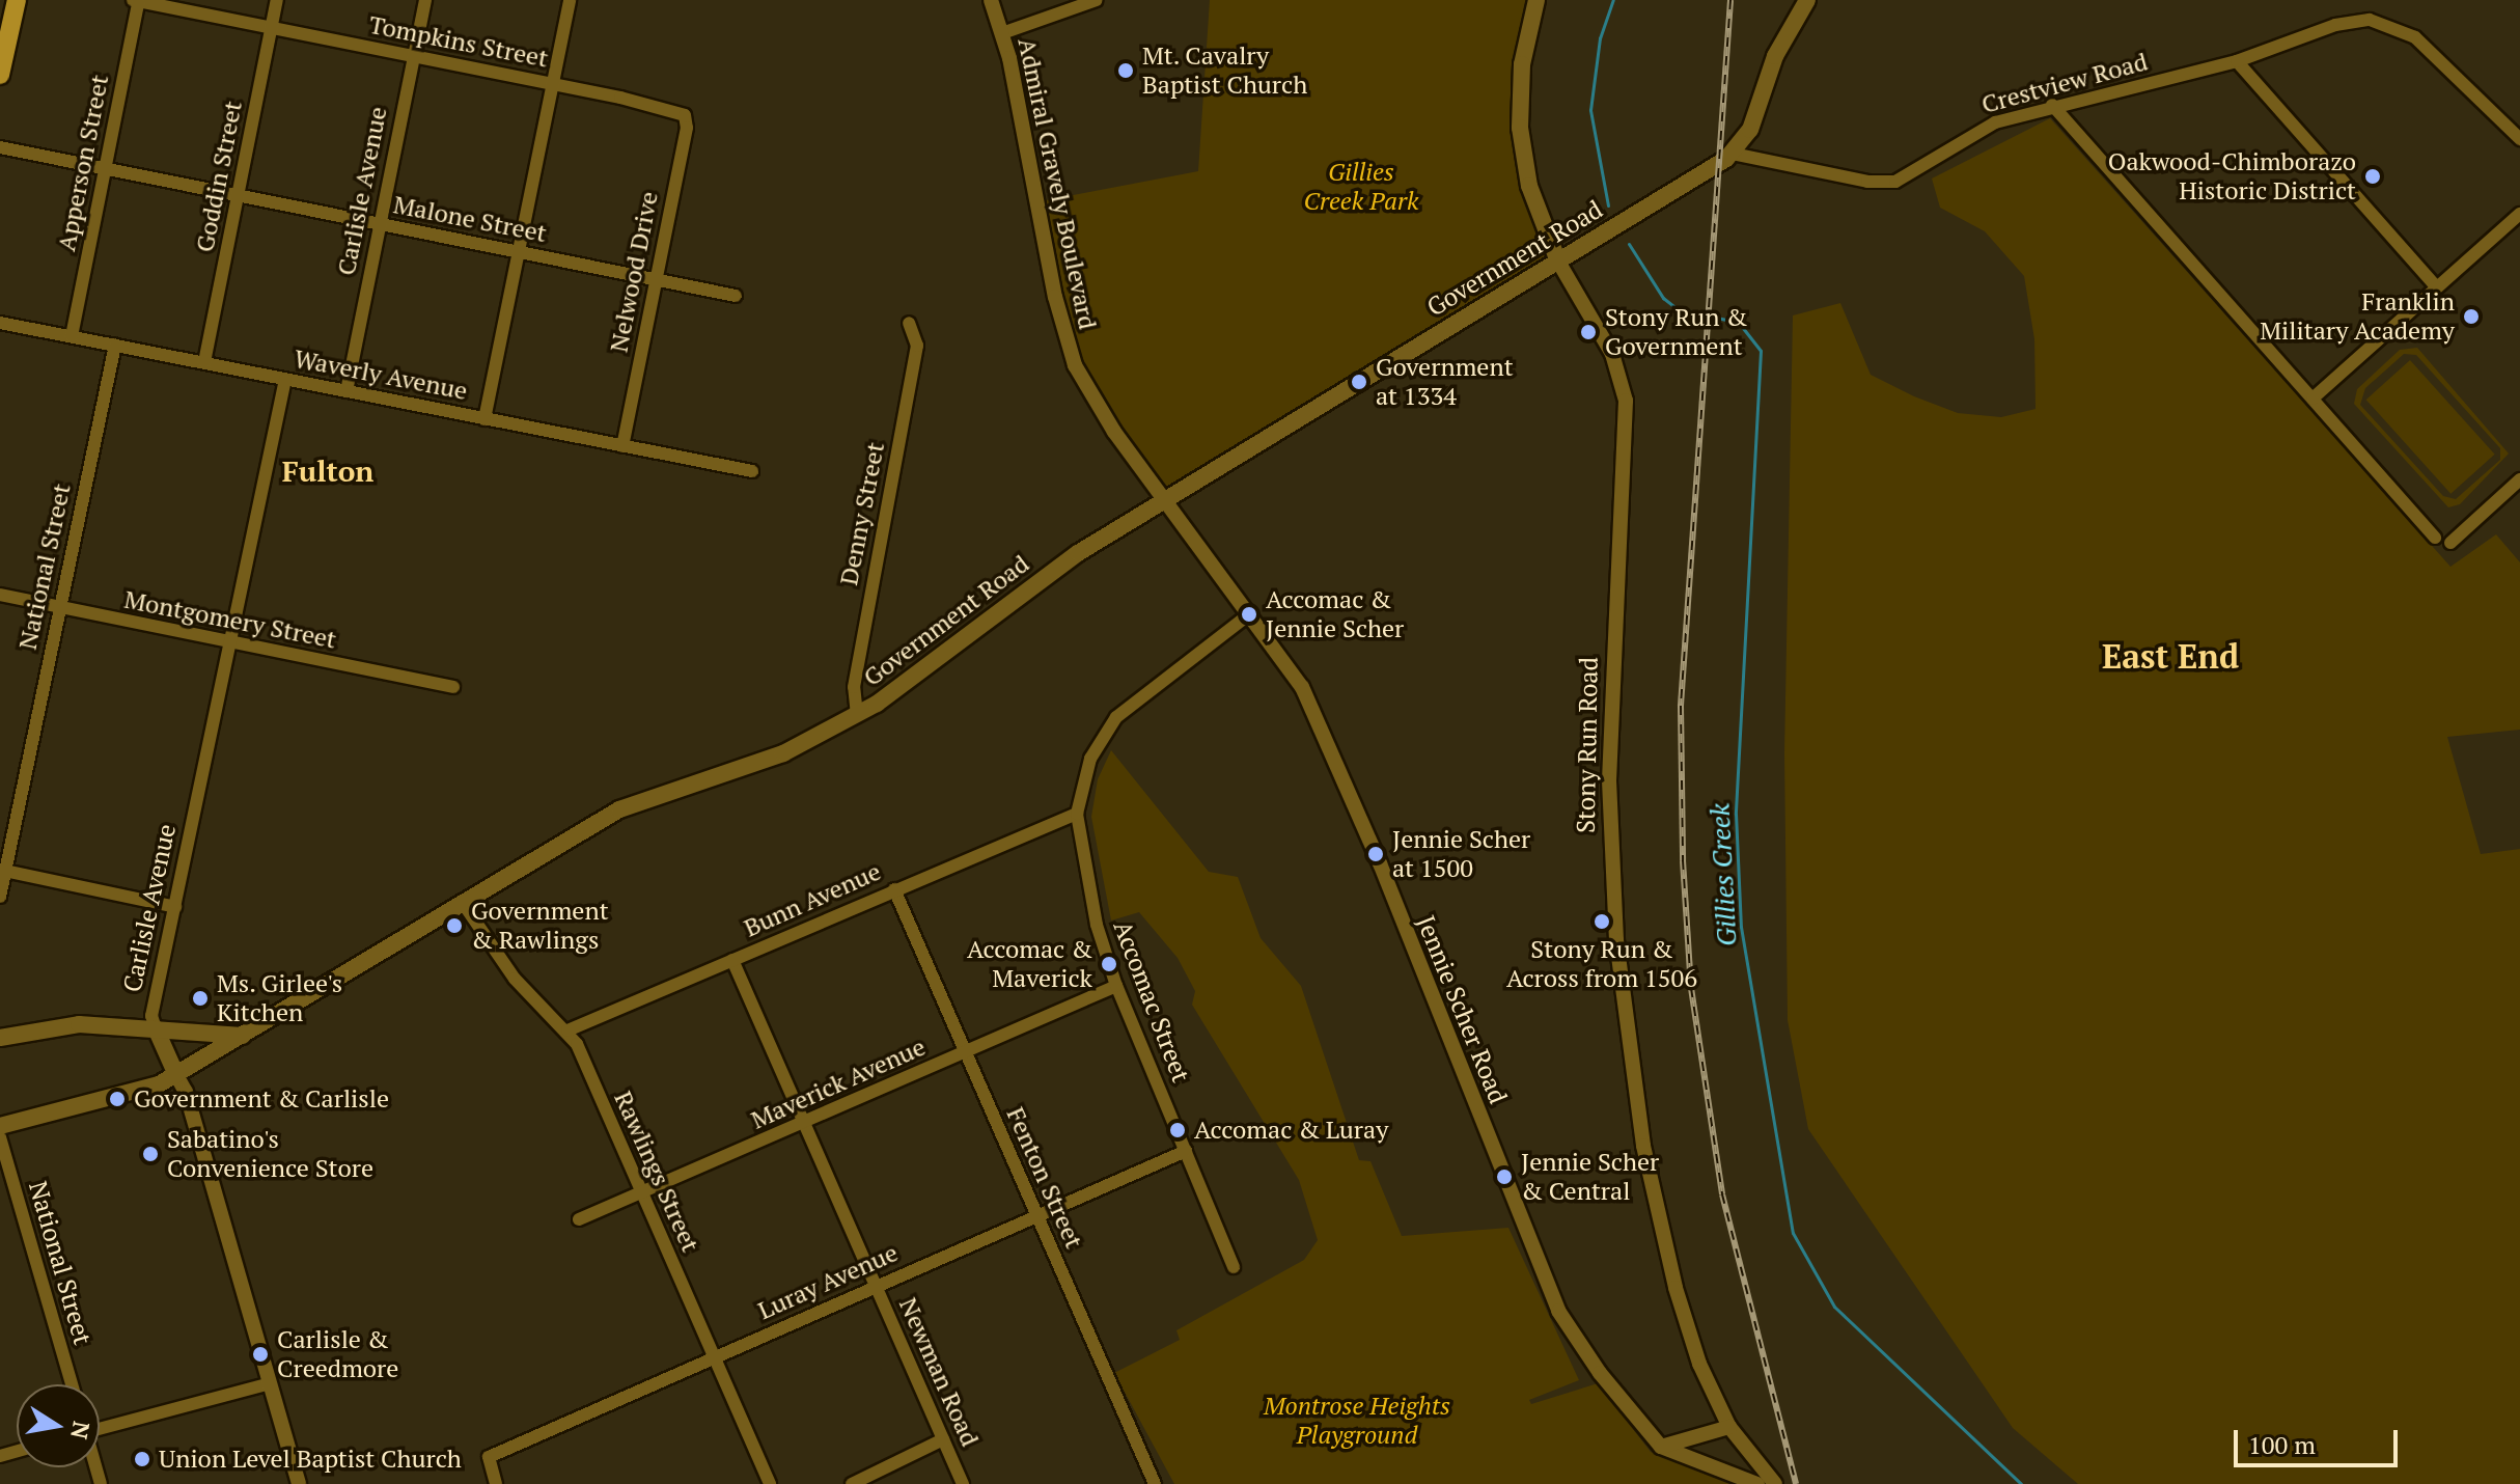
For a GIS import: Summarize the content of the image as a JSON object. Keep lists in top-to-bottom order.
{
  "streets": {
    "main road": ["Carlisle Avenue", "Government Road", "Stony Run Road"],
    "street": [
      "Tompkins Street",
      "Crestview Road",
      "Apperson Street",
      "Goddin Street",
      "Admiral Gravely Boulevard",
      "Malone Street",
      "Nelwood Drive",
      "Waverly Avenue",
      "Denny Street",
      "National Street",
      "Montgomery Street",
      "Bunn Avenue",
      "Accomac Street",
      "Jennie Scher Road",
      "Maverick Avenue",
      "Rawlings Street",
      "Fenton Street",
      "Luray Avenue",
      "Newman Road"
    ]
  },
  "crossings": [
    ["Tompkins Street", "Apperson Street"],
    ["Tompkins Street", "Goddin Street"],
    ["Tompkins Street", "Carlisle Avenue"],
    ["Tompkins Street", "Nelwood Drive"],
    ["Crestview Road", "Government Road"],
    ["Apperson Street", "Malone Street"],
    ["Apperson Street", "Waverly Avenue"],
    ["Goddin Street", "Malone Street"],
    ["Goddin Street", "Waverly Avenue"],
    ["Admiral Gravely Boulevard", "Government Road"],
    ["Admiral Gravely Boulevard", "Jennie Scher Road"],
    ["Carlisle Avenue", "Malone Street"],
    ["Carlisle Avenue", "Government Road"],
    ["Carlisle Avenue", "Waverly Avenue"],
    ["Carlisle Avenue", "Montgomery Street"],
    ["Malone Street", "Nelwood Drive"],
    ["Government Road", "Denny Street"],
    ["Government Road", "Stony Run Road"],
    ["Government Road", "Jennie Scher Road"],
    ["Government Road", "Rawlings Street"],
    ["Nelwood Drive", "Waverly Avenue"],
    ["Waverly Avenue", "National Street"],
    ["National Street", "Montgomery Street"],
    ["Bunn Avenue", "Accomac Street"],
    ["Bunn Avenue", "Rawlings Street"],
    ["Bunn Avenue", "Fenton Street"],
    ["Bunn Avenue", "Newman Road"],
    ["Accomac Street", "Jennie Scher Road"],
    ["Accomac Street", "Maverick Avenue"],
    ["Accomac Street", "Luray Avenue"],
    ["Maverick Avenue", "Rawlings Street"],
    ["Maverick Avenue", "Fenton Street"],
    ["Maverick Avenue", "Newman Road"],
    ["Rawlings Street", "Luray Avenue"],
    ["Fenton Street", "Luray Avenue"],
    ["Luray Avenue", "Newman Road"]
  ],
  "districts": ["Fulton", "East End"],
  "water": ["Gillies Creek"],
  "parks": ["Gillies Creek Park", "Montrose Heights Playground"],
  "places": [
    "Mt. Cavalry Baptist Church",
    "Oakwood-Chimborazo Historic District",
    "Franklin Military Academy",
    "Stony Run & Government",
    "Government at 1334",
    "Accomac & Jennie Scher",
    "Jennie Scher at 1500",
    "Stony Run & Across from 1506",
    "Government & Rawlings",
    "Accomac & Maverick",
    "Ms. Girlee's Kitchen",
    "Government & Carlisle",
    "Accomac & Luray",
    "Sabatino's Convenience Store",
    "Jennie Scher & Central",
    "Carlisle & Creedmore",
    "Union Level Baptist Church"
  ],
  "scale_bar": "100 m",
  "north": "right"
}
